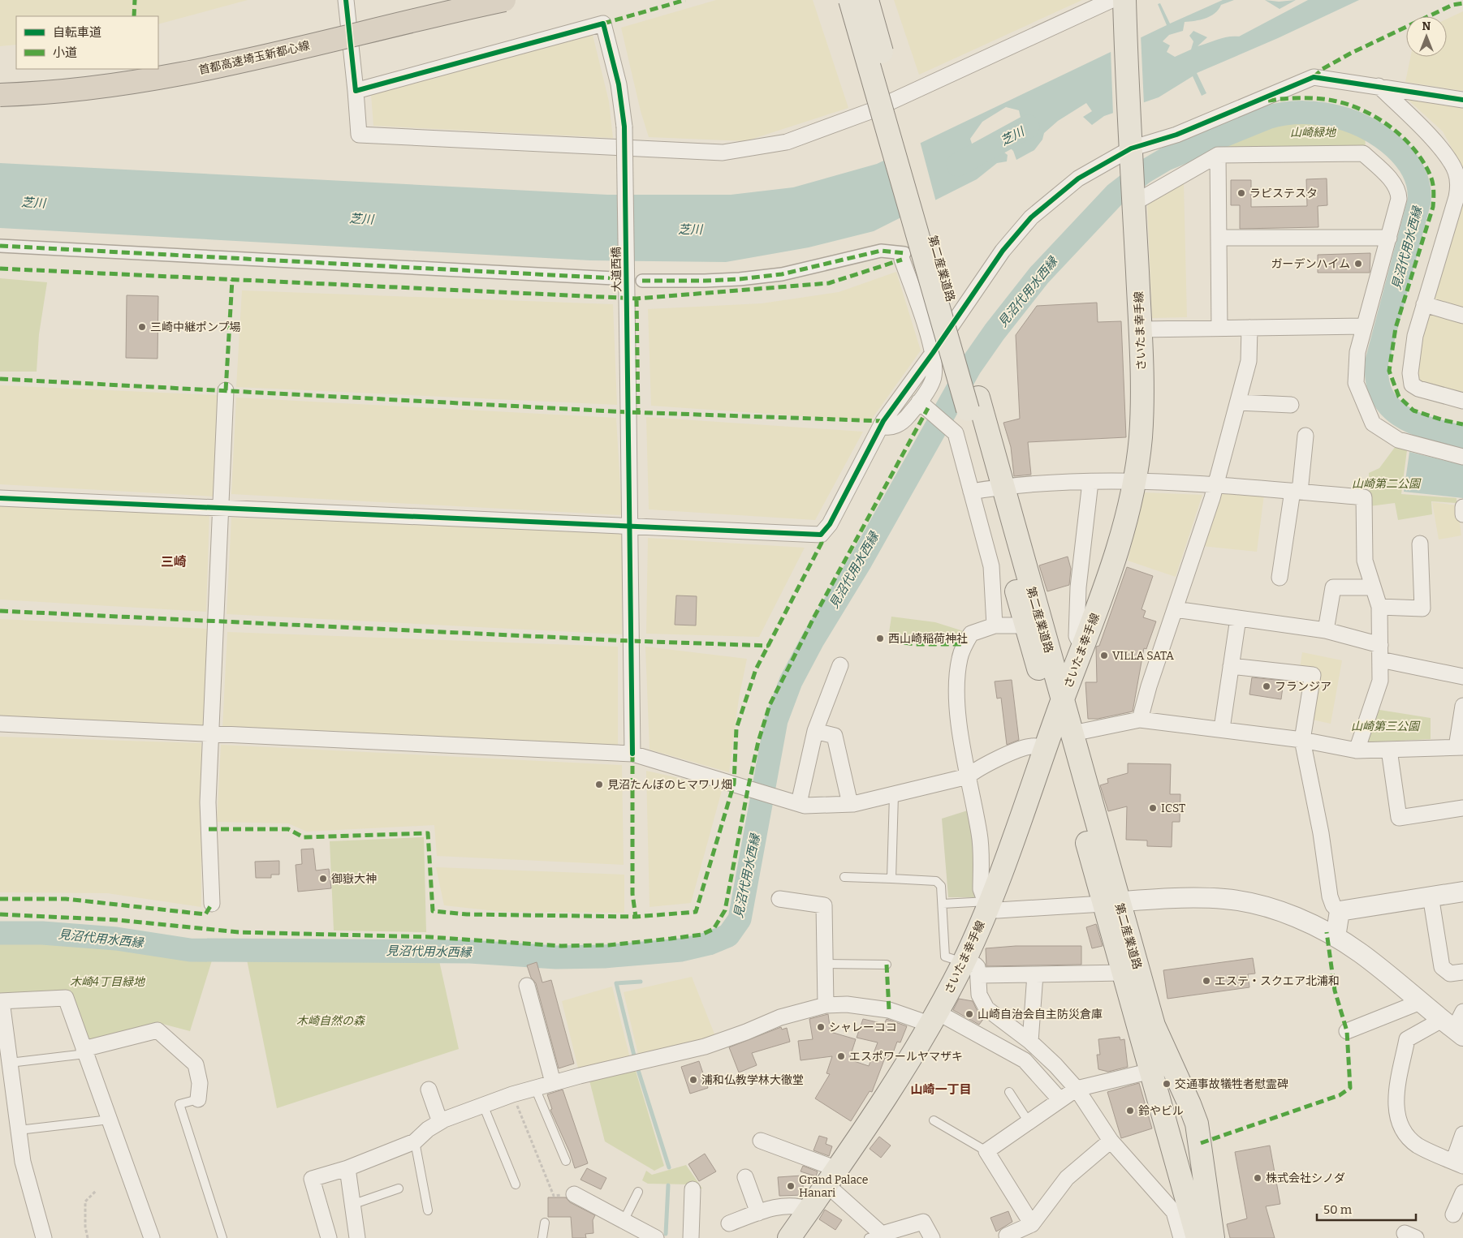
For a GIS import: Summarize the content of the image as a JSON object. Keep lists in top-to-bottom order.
{
  "streets": {
    "highway": ["首都高速埼玉新都心線"],
    "main road": ["第二産業道路", "さいたま幸手線"],
    "street": ["大道西橋"]
  },
  "crossings": [
    ["第二産業道路", "さいたま幸手線"]
  ],
  "districts": ["三崎", "山崎一丁目"],
  "water": ["芝川", "見沼代用水西縁"],
  "parks": [
    "山崎緑地",
    "山崎第二公園",
    "山崎第三公園",
    "木崎4丁目緑地",
    "木崎自然の森"
  ],
  "places": [
    "ラピステスタ",
    "ガーデンハイム",
    "三崎中継ポンプ場",
    "西山崎稲荷神社",
    "VILLA SATA",
    "フランジア",
    "見沼たんぼのヒマワリ畑",
    "ICST",
    "御嶽大神",
    "エステ・スクエア北浦和",
    "山崎自治会自主防災倉庫",
    "シャレーココ",
    "エスポワールヤマザキ",
    "浦和仏教学林大徹堂",
    "交通事故犠牲者慰霊碑",
    "鈴やビル",
    "株式会社シノダ",
    "Grand Palace Hanari"
  ],
  "legend": ["自転車道", "小道"],
  "scale_bar": "50 m",
  "north": "top"
}
